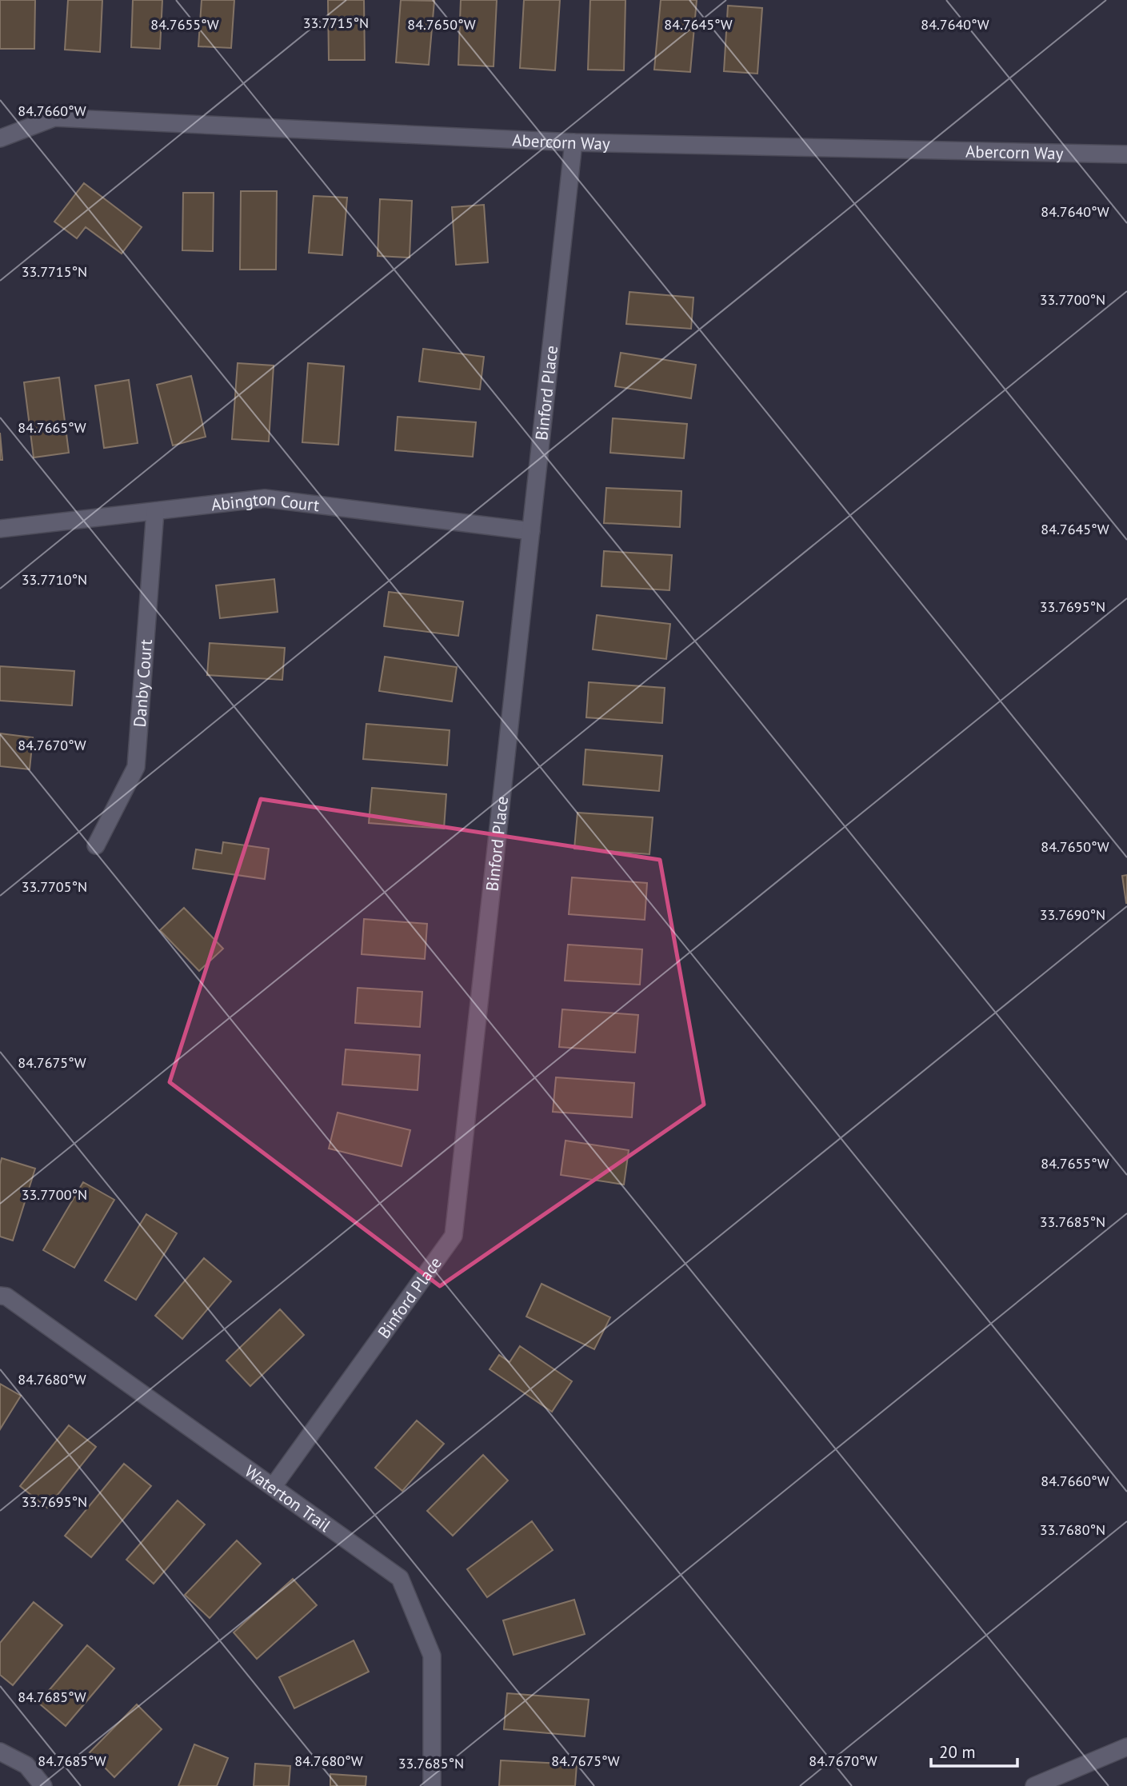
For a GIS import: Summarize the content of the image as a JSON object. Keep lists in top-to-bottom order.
{
  "streets": {
    "street": [
      "Abercorn Way",
      "Binford Place",
      "Abington Court",
      "Danby Court",
      "Waterton Trail"
    ]
  },
  "crossings": [
    ["Abercorn Way", "Binford Place"],
    ["Binford Place", "Abington Court"],
    ["Binford Place", "Waterton Trail"],
    ["Abington Court", "Danby Court"]
  ],
  "scale_bar": "20 m",
  "coordinates": [
    "33.7715°N",
    "84.7645°W",
    "84.7655°W",
    "84.7650°W",
    "84.7640°W",
    "84.7660°W",
    "33.7700°N",
    "84.7665°W",
    "33.7710°N",
    "33.7695°N",
    "84.7670°W",
    "33.7705°N",
    "33.7690°N",
    "84.7675°W",
    "33.7685°N",
    "84.7680°W",
    "33.7680°N",
    "84.7685°W"
  ]
}
